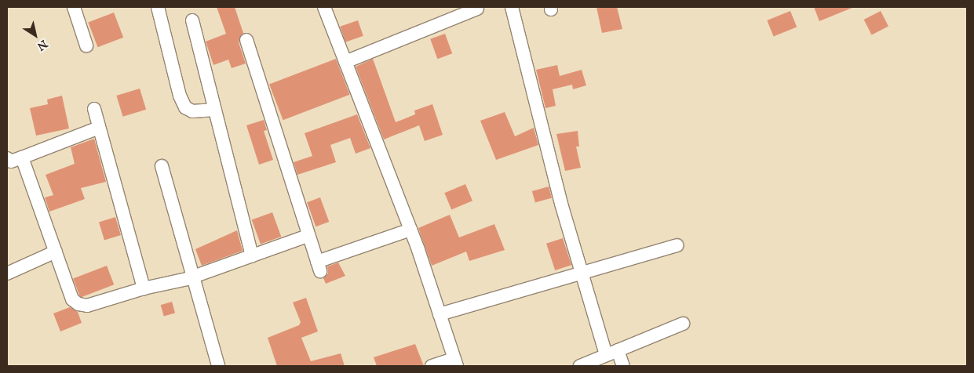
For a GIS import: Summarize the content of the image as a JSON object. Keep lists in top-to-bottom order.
{
  "north": "bottom right"
}
